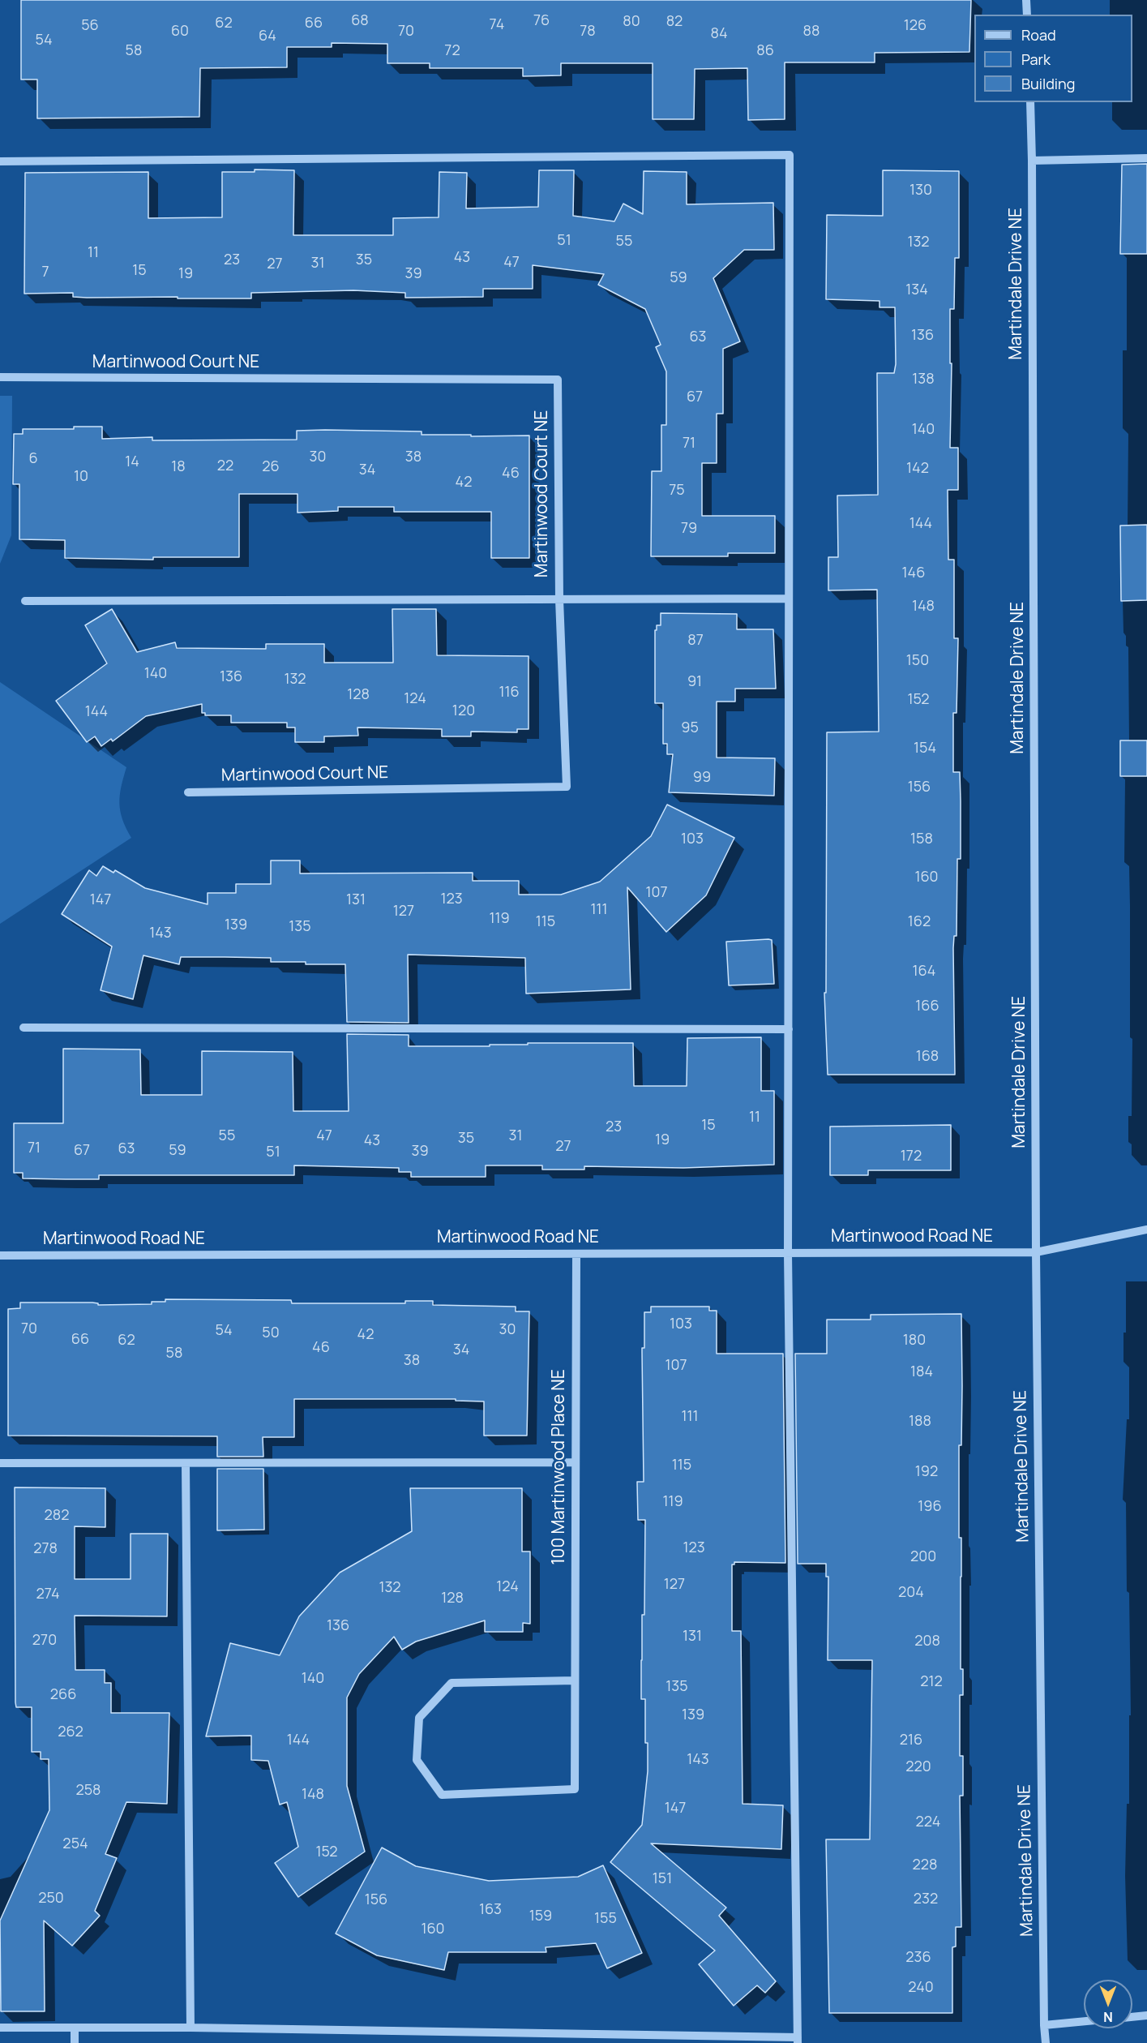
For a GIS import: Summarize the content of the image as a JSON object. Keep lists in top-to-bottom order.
{
  "streets": {
    "street": [
      "Martindale Drive NE",
      "Martinwood Court NE",
      "Martinwood Road NE",
      "100 Martinwood Place NE"
    ]
  },
  "crossings": [
    ["Martindale Drive NE", "Martinwood Road NE"],
    ["Martinwood Road NE", "100 Martinwood Place NE"]
  ],
  "house_numbers": [
    "68",
    "76",
    "80",
    "82",
    "62",
    "66",
    "74",
    "56",
    "126",
    "60",
    "70",
    "78",
    "88",
    "84",
    "64",
    "54",
    "58",
    "72",
    "86",
    "130",
    "51",
    "55",
    "132",
    "11",
    "43",
    "23",
    "35",
    "47",
    "31",
    "27",
    "15",
    "7",
    "19",
    "39",
    "59",
    "134",
    "136",
    "63",
    "138",
    "67",
    "140",
    "71",
    "30",
    "38",
    "6",
    "14",
    "22",
    "18",
    "26",
    "142",
    "34",
    "46",
    "10",
    "42",
    "75",
    "144",
    "79",
    "146",
    "148",
    "87",
    "150",
    "140",
    "136",
    "132",
    "91",
    "116",
    "128",
    "124",
    "152",
    "120",
    "144",
    "95",
    "154",
    "99",
    "156",
    "103",
    "158",
    "160",
    "107",
    "123",
    "147",
    "131",
    "111",
    "127",
    "119",
    "115",
    "162",
    "139",
    "135",
    "143",
    "164",
    "166",
    "168",
    "11",
    "15",
    "23",
    "55",
    "47",
    "31",
    "35",
    "19",
    "43",
    "27",
    "71",
    "63",
    "67",
    "59",
    "39",
    "51",
    "172",
    "103",
    "70",
    "30",
    "54",
    "50",
    "42",
    "66",
    "62",
    "180",
    "46",
    "34",
    "58",
    "38",
    "107",
    "184",
    "111",
    "188",
    "115",
    "192",
    "119",
    "196",
    "282",
    "123",
    "278",
    "200",
    "127",
    "124",
    "132",
    "204",
    "274",
    "128",
    "136",
    "131",
    "270",
    "208",
    "140",
    "212",
    "135",
    "266",
    "139",
    "262",
    "144",
    "216",
    "143",
    "220",
    "258",
    "148",
    "147",
    "224",
    "254",
    "152",
    "228",
    "151",
    "250",
    "232",
    "156",
    "163",
    "159",
    "155",
    "160",
    "236",
    "240"
  ],
  "legend": ["Road", "Park", "Building"],
  "north": "bottom"
}
